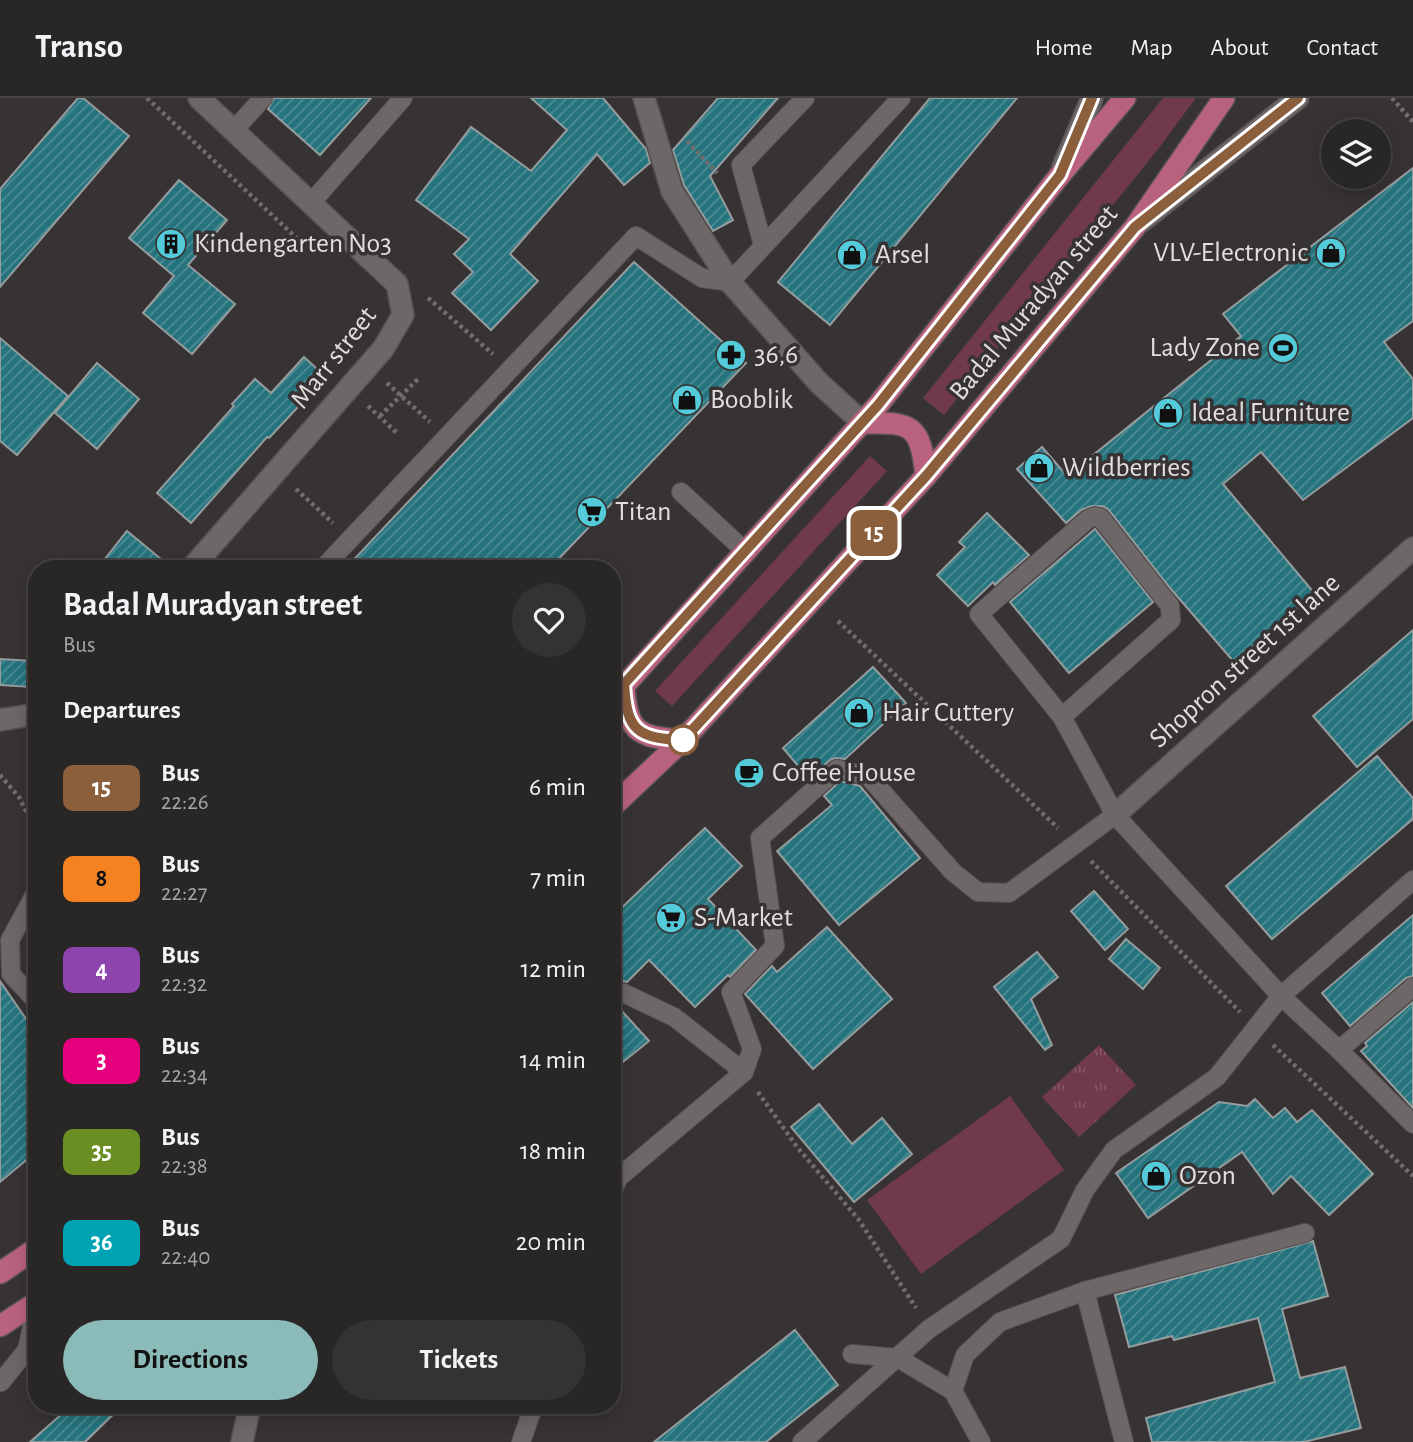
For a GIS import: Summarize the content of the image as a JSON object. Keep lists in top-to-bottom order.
{
  "streets": {
    "main road": ["Badal Muradyan street"],
    "street": ["Marr street", "Shopron street 1st lane"]
  },
  "places": {
    "building": ["Kindengarten No3"],
    "shop": [
      "VLV-Electronic",
      "Arsel",
      "Booblik",
      "Ideal Furniture",
      "Wildberries",
      "Hair Cuttery",
      "Ozon"
    ],
    "sports": ["Lady Zone"],
    "pharmacy": ["36,6"],
    "supermarket": ["Titan", "S-Market"],
    "cafe": ["Coffee House"]
  },
  "lines": ["bus line 15"],
  "page": {
    "header": "Transo",
    "nav": [
      "Home",
      "Map",
      "About",
      "Contact"
    ],
    "on_map": "15",
    "heading": [
      ["Badal Muradyan street", "Bus"],
      "Departures"
    ],
    "list": [
      {
        "mark": "15",
        "name": "Bus",
        "note": "22:26",
        "value": "6 min"
      },
      {
        "mark": "8",
        "name": "Bus",
        "note": "22:27",
        "value": "7 min"
      },
      {
        "mark": "4",
        "name": "Bus",
        "note": "22:32",
        "value": "12 min"
      },
      {
        "mark": "3",
        "name": "Bus",
        "note": "22:34",
        "value": "14 min"
      },
      {
        "mark": "35",
        "name": "Bus",
        "note": "22:38",
        "value": "18 min"
      },
      {
        "mark": "36",
        "name": "Bus",
        "note": "22:40",
        "value": "20 min"
      }
    ],
    "buttons": ["Directions", "Tickets"]
  }
}
